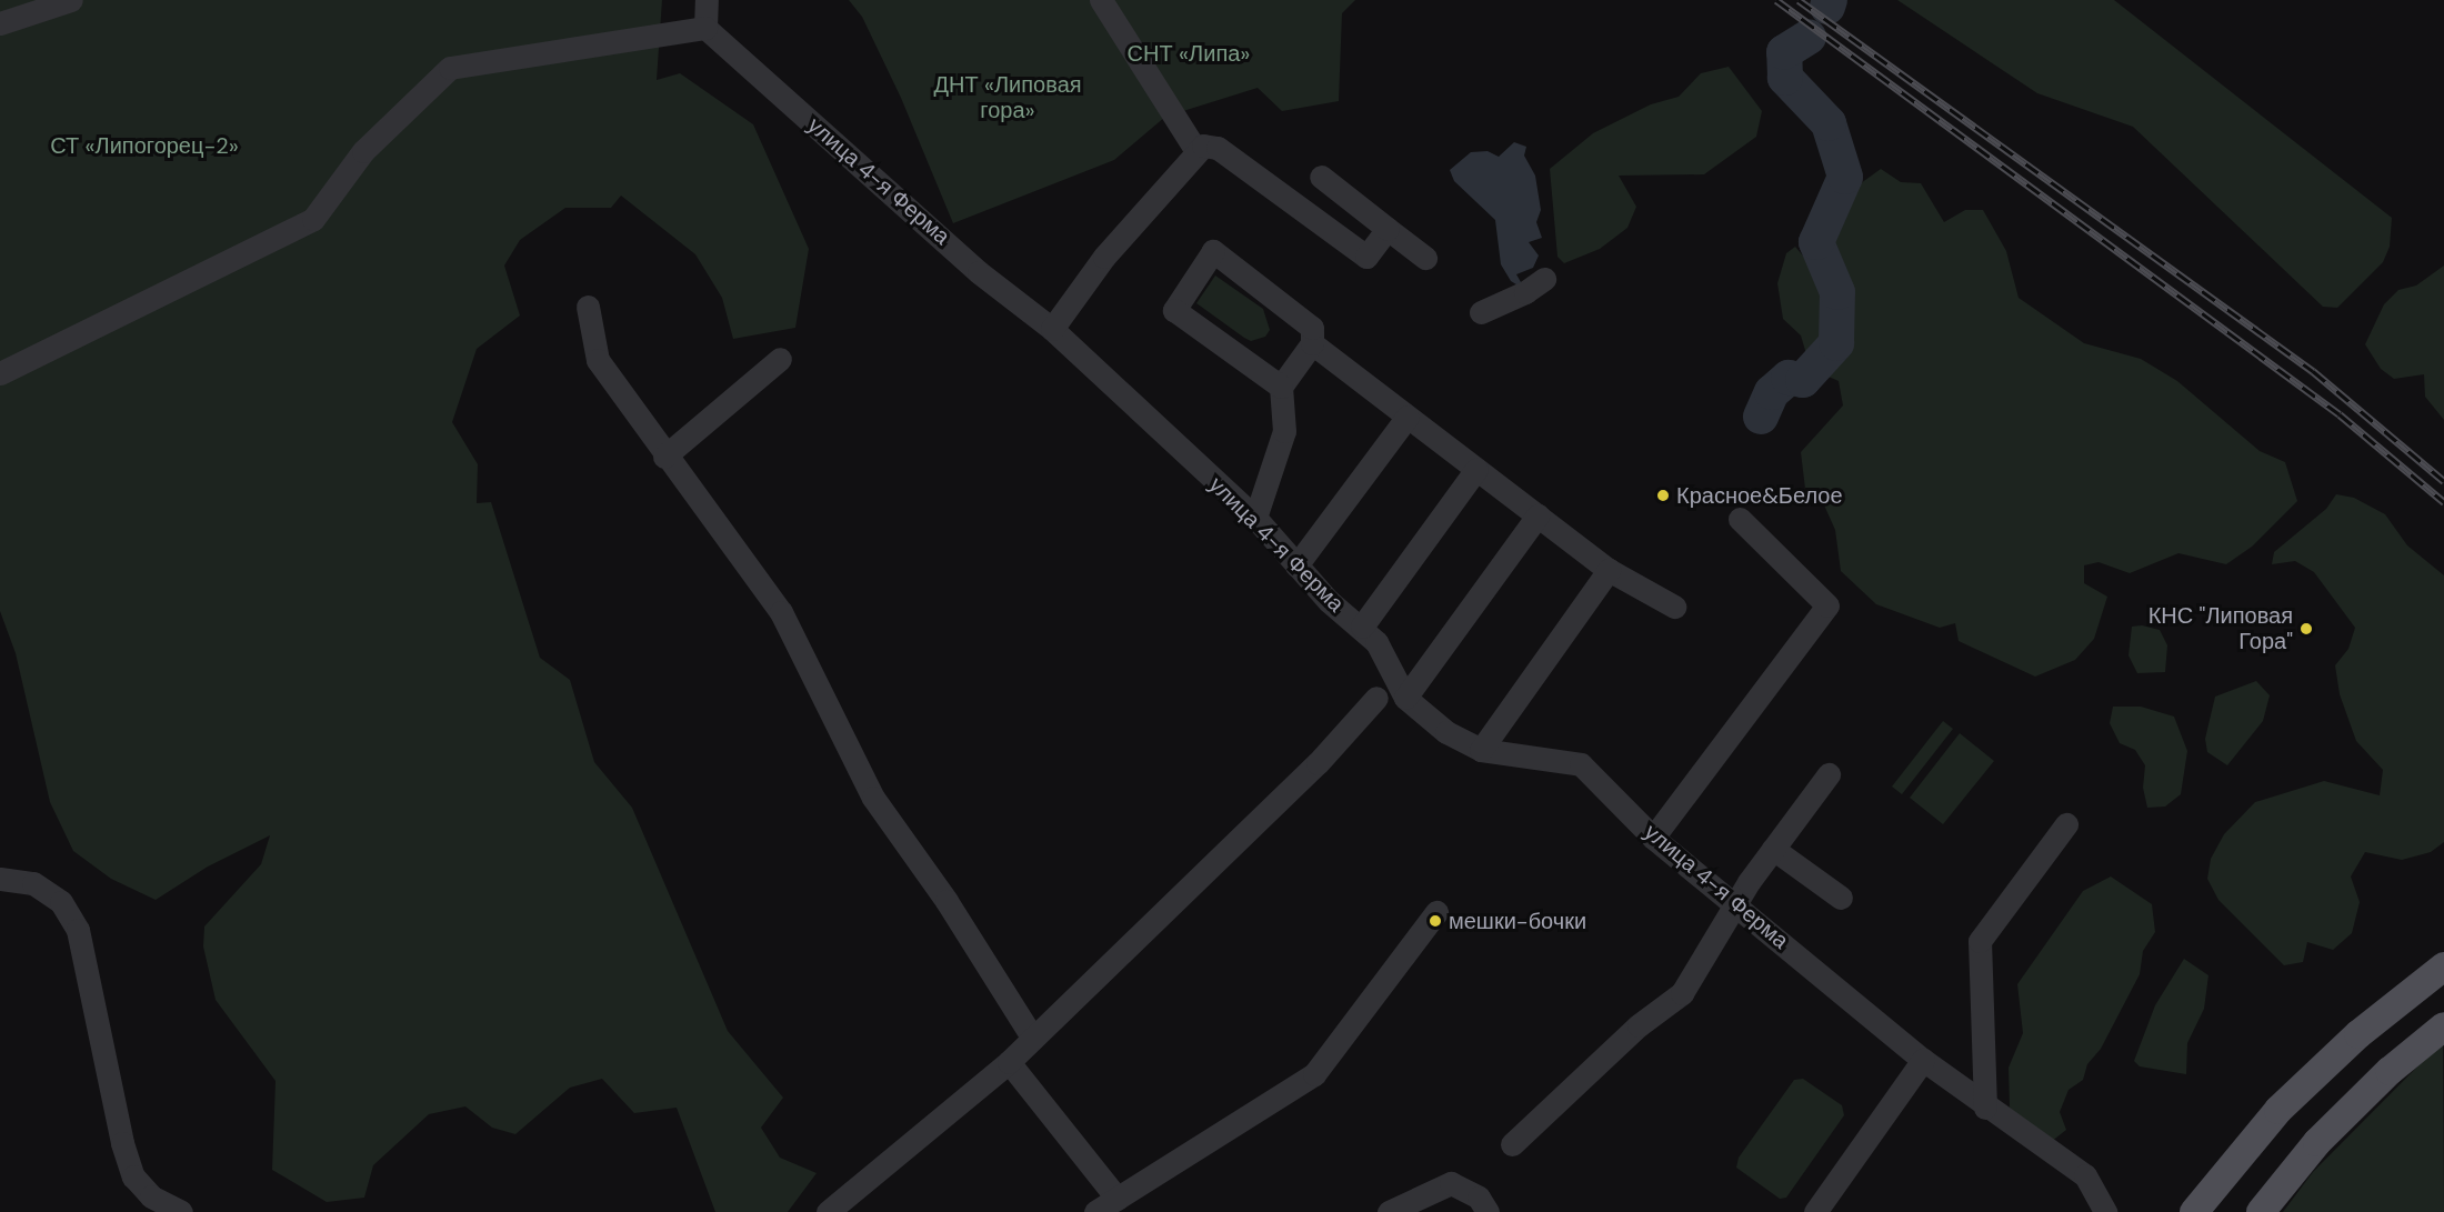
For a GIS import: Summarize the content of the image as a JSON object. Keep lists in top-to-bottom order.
{
  "streets": {
    "street": ["улица 4-я Ферма"]
  },
  "parks": ["СНТ «Липа»", "ДНТ «Липовая гора»", "СТ «Липогорец-2»"],
  "places": ["Красное&Белое", "КНС \"Липовая Гора\"", "мешки-бочки"]
}
